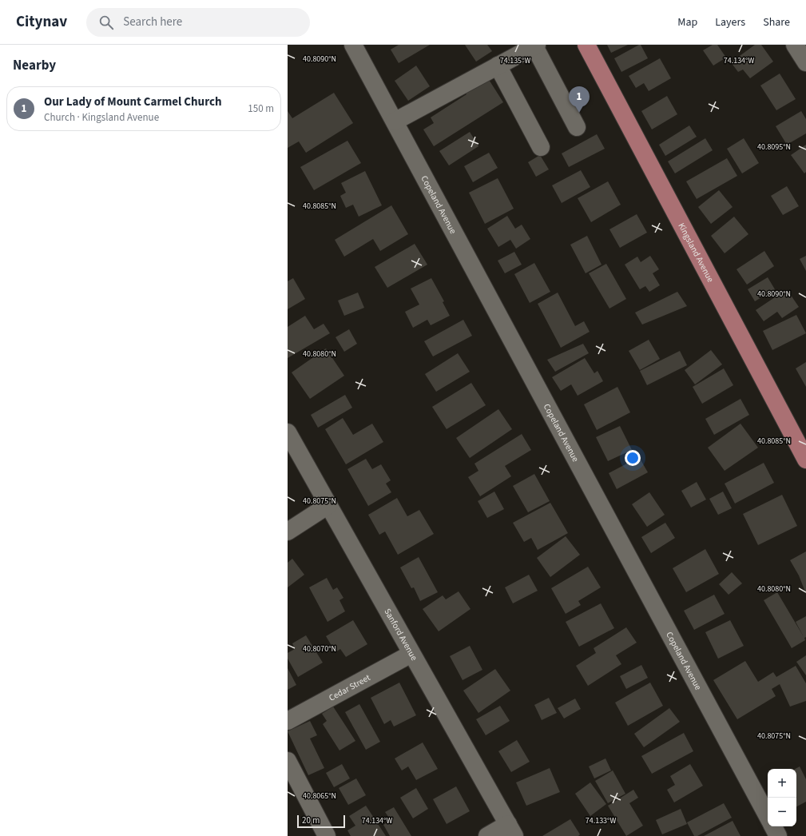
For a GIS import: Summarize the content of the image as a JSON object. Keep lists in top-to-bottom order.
{
  "streets": {
    "main road": ["Kingsland Avenue"],
    "street": ["Copeland Avenue", "Sanford Avenue", "Cedar Street"]
  },
  "crossings": [
    ["Sanford Avenue", "Cedar Street"]
  ],
  "scale_bar": "20 m",
  "page": {
    "header": "Citynav",
    "search": "Search here",
    "nav": ["Map", "Layers", "Share"],
    "heading": "Nearby",
    "list": [
      {
        "mark": "1",
        "name": "Our Lady of Mount Carmel Church",
        "note": "Church · Kingsland Avenue",
        "value": "150 m"
      }
    ],
    "pins": "1",
    "map_buttons": ["+", "−"],
    "scale": "20 m"
  },
  "coordinates": [
    "40.8090°N",
    "74.135°W",
    "74.134°W",
    "40.8095°N",
    "40.8085°N",
    "40.8080°N",
    "40.8075°N",
    "40.8070°N",
    "40.8065°N",
    "74.133°W"
  ]
}
